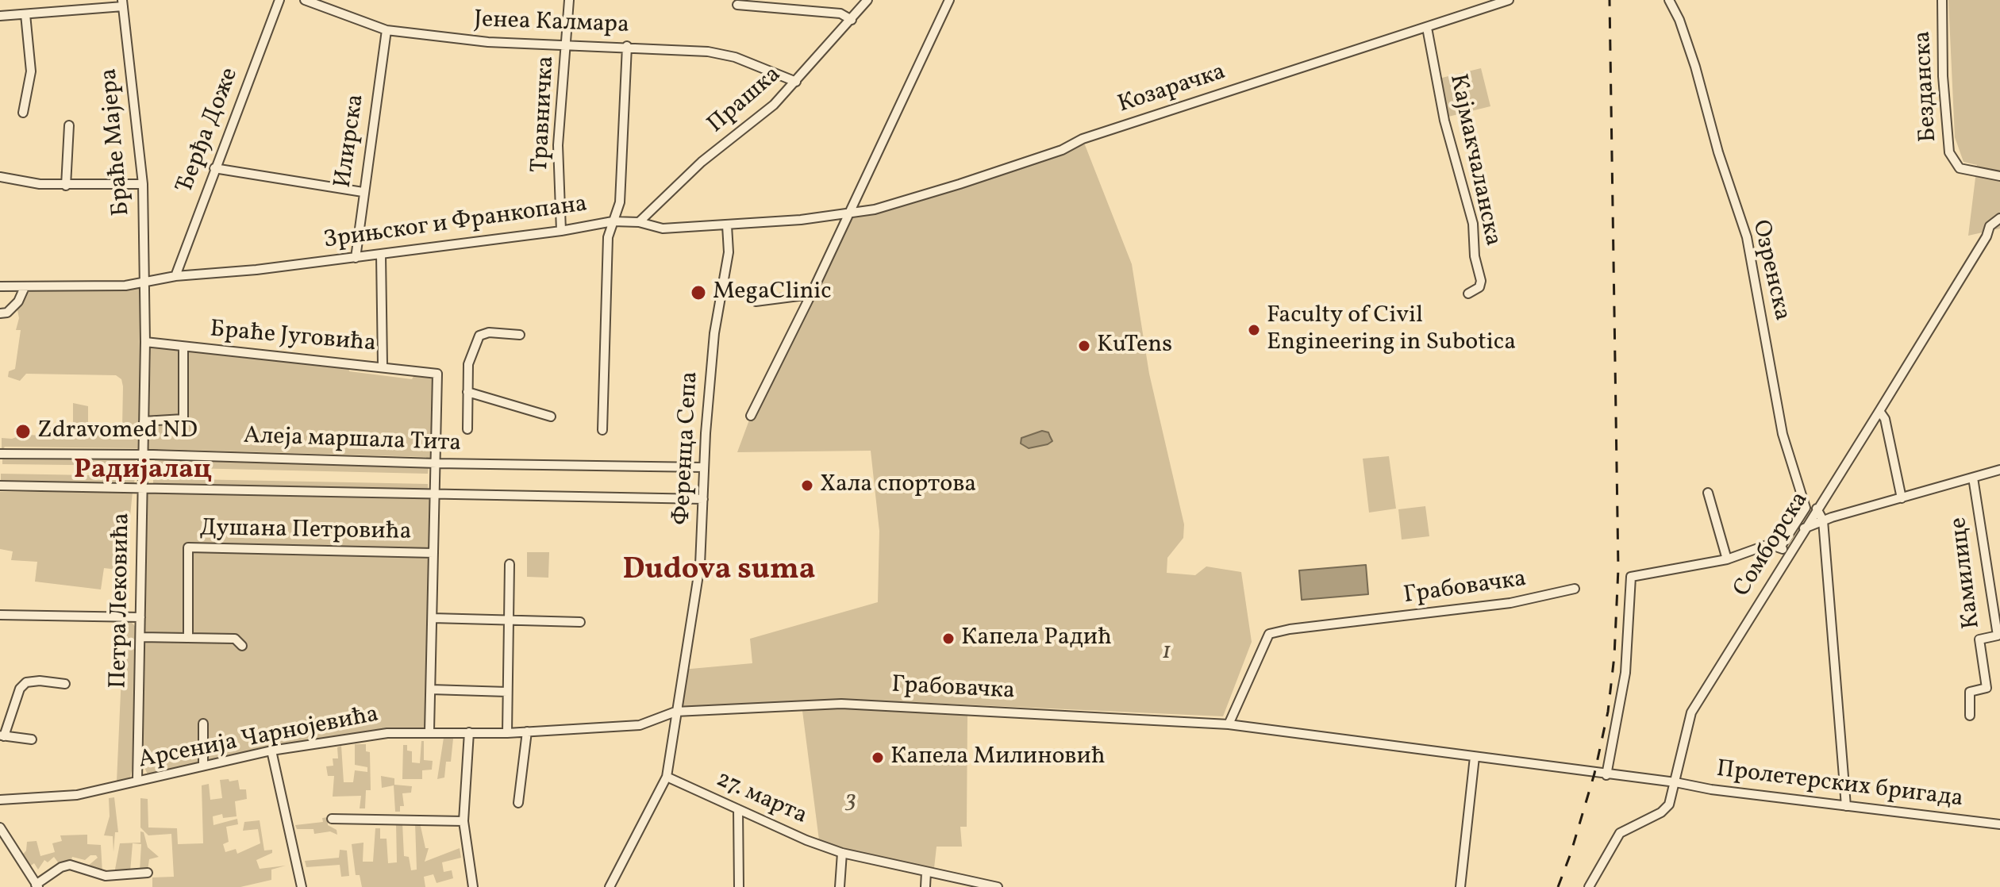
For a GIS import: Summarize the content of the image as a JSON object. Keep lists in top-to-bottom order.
{
  "streets": {
    "street": [
      "Јенеа Калмара",
      "Безданска",
      "Козарачка",
      "Прашка",
      "Травничка",
      "Ђерђа Доже",
      "Илирска",
      "Браће Мајера",
      "Кајмакчаланска",
      "Зрињског и Франкопана",
      "Озренска",
      "Браће Југовића",
      "Алеја маршала Тита",
      "Ференца Сепа",
      "Душана Петровића",
      "Сомборска",
      "Камилице",
      "Грабовачка",
      "Петра Лековића",
      "Арсенија Чарнојевића",
      "Пролетерских бригада",
      "27. марта"
    ]
  },
  "crossings": [
    ["Јенеа Калмара", "Прашка"],
    ["Јенеа Калмара", "Травничка"],
    ["Јенеа Калмара", "Илирска"],
    ["Козарачка", "Кајмакчаланска"],
    ["Козарачка", "Зрињског и Франкопана"],
    ["Прашка", "Зрињског и Франкопана"],
    ["Травничка", "Зрињског и Франкопана"],
    ["Ђерђа Доже", "Зрињског и Франкопана"],
    ["Илирска", "Зрињског и Франкопана"],
    ["Браће Мајера", "Зрињског и Франкопана"],
    ["Браће Мајера", "Петра Лековића"],
    ["Зрињског и Франкопана", "Ференца Сепа"],
    ["Зрињског и Франкопана", "Петра Лековића"],
    ["Браће Југовића", "Алеја маршала Тита"],
    ["Браће Југовића", "Петра Лековића"],
    ["Алеја маршала Тита", "Ференца Сепа"],
    ["Алеја маршала Тита", "Петра Лековића"],
    ["Ференца Сепа", "Грабовачка"],
    ["Ференца Сепа", "Арсенија Чарнојевића"],
    ["Ференца Сепа", "27. марта"],
    ["Сомборска", "Грабовачка"],
    ["Сомборска", "Пролетерских бригада"],
    ["Грабовачка", "Арсенија Чарнојевића"],
    ["Грабовачка", "Пролетерских бригада"],
    ["Петра Лековића", "Арсенија Чарнојевића"]
  ],
  "districts": ["Радијалац", "Dudova suma"],
  "parks": ["1", "3"],
  "places": [
    "MegaClinic",
    "Faculty of Civil Engineering in Subotica",
    "KuTens",
    "Zdravomed ND",
    "Хала спортова",
    "Капела Радић",
    "Капела Милиновић"
  ]
}
